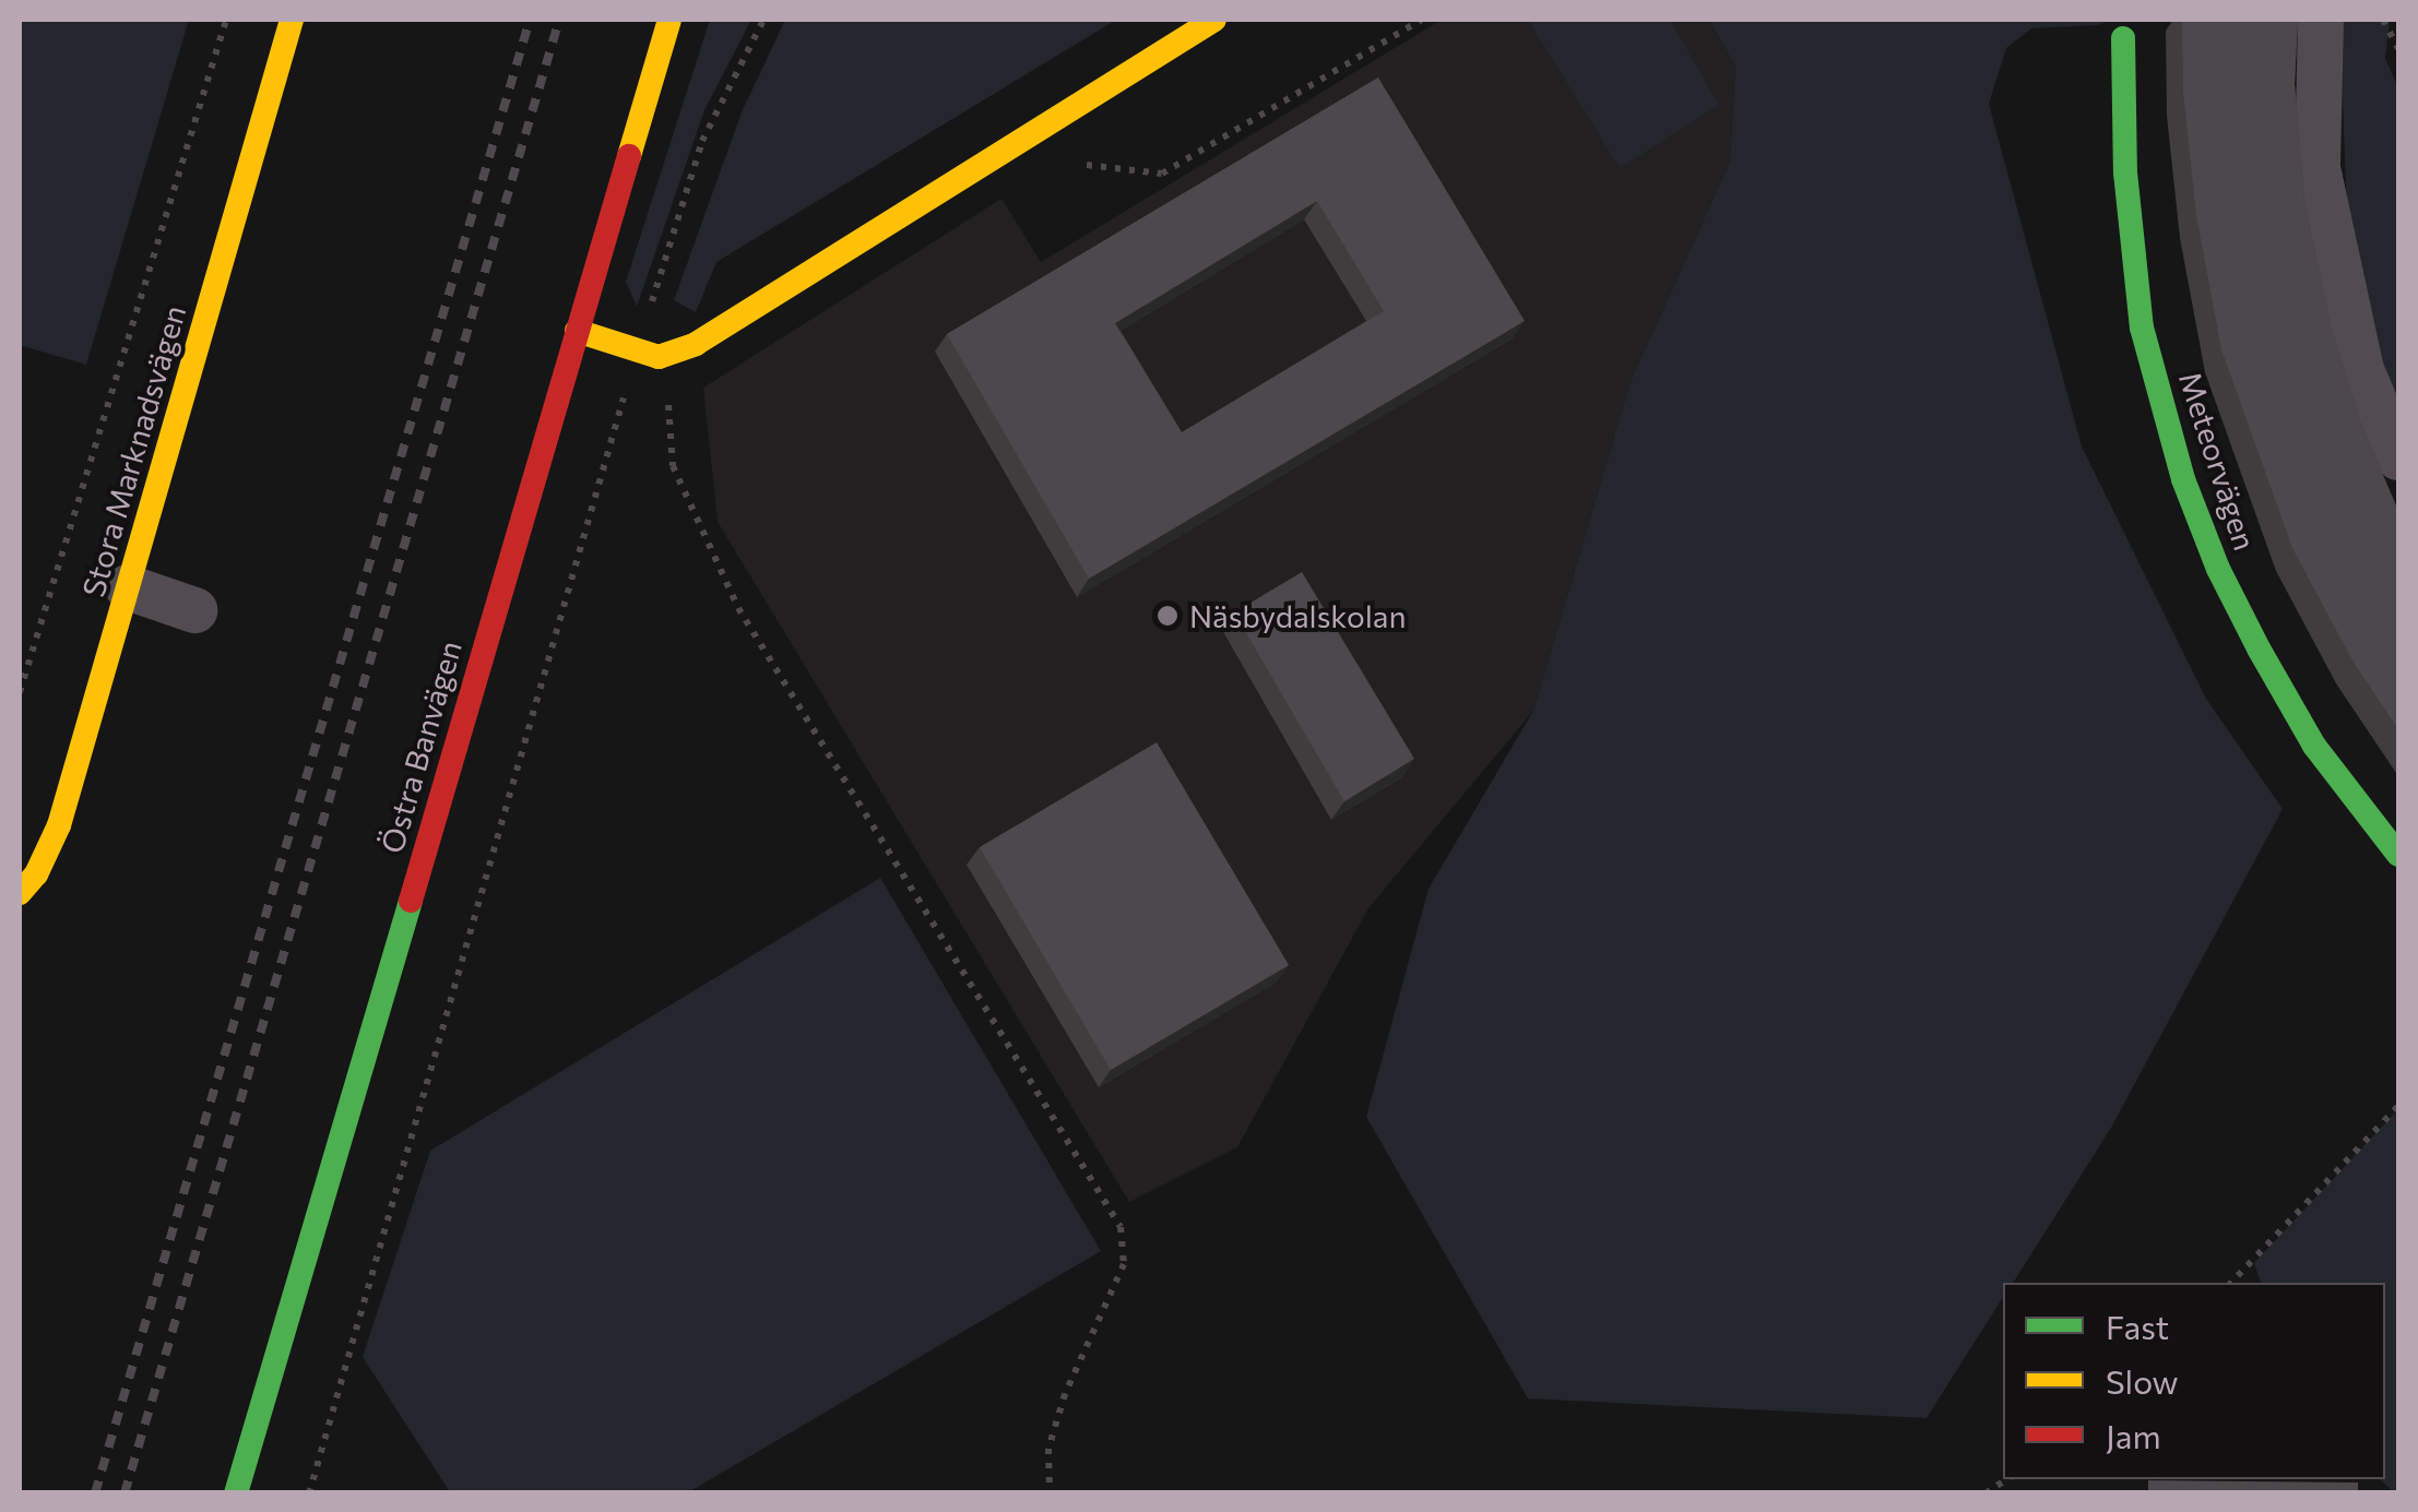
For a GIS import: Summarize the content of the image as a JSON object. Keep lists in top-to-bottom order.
{
  "streets": {
    "street": ["Stora Marknadsvägen", "Meteorvägen", "Östra Banvägen"]
  },
  "places": ["Näsbydalskolan"],
  "legend": ["Fast", "Slow", "Jam"]
}
